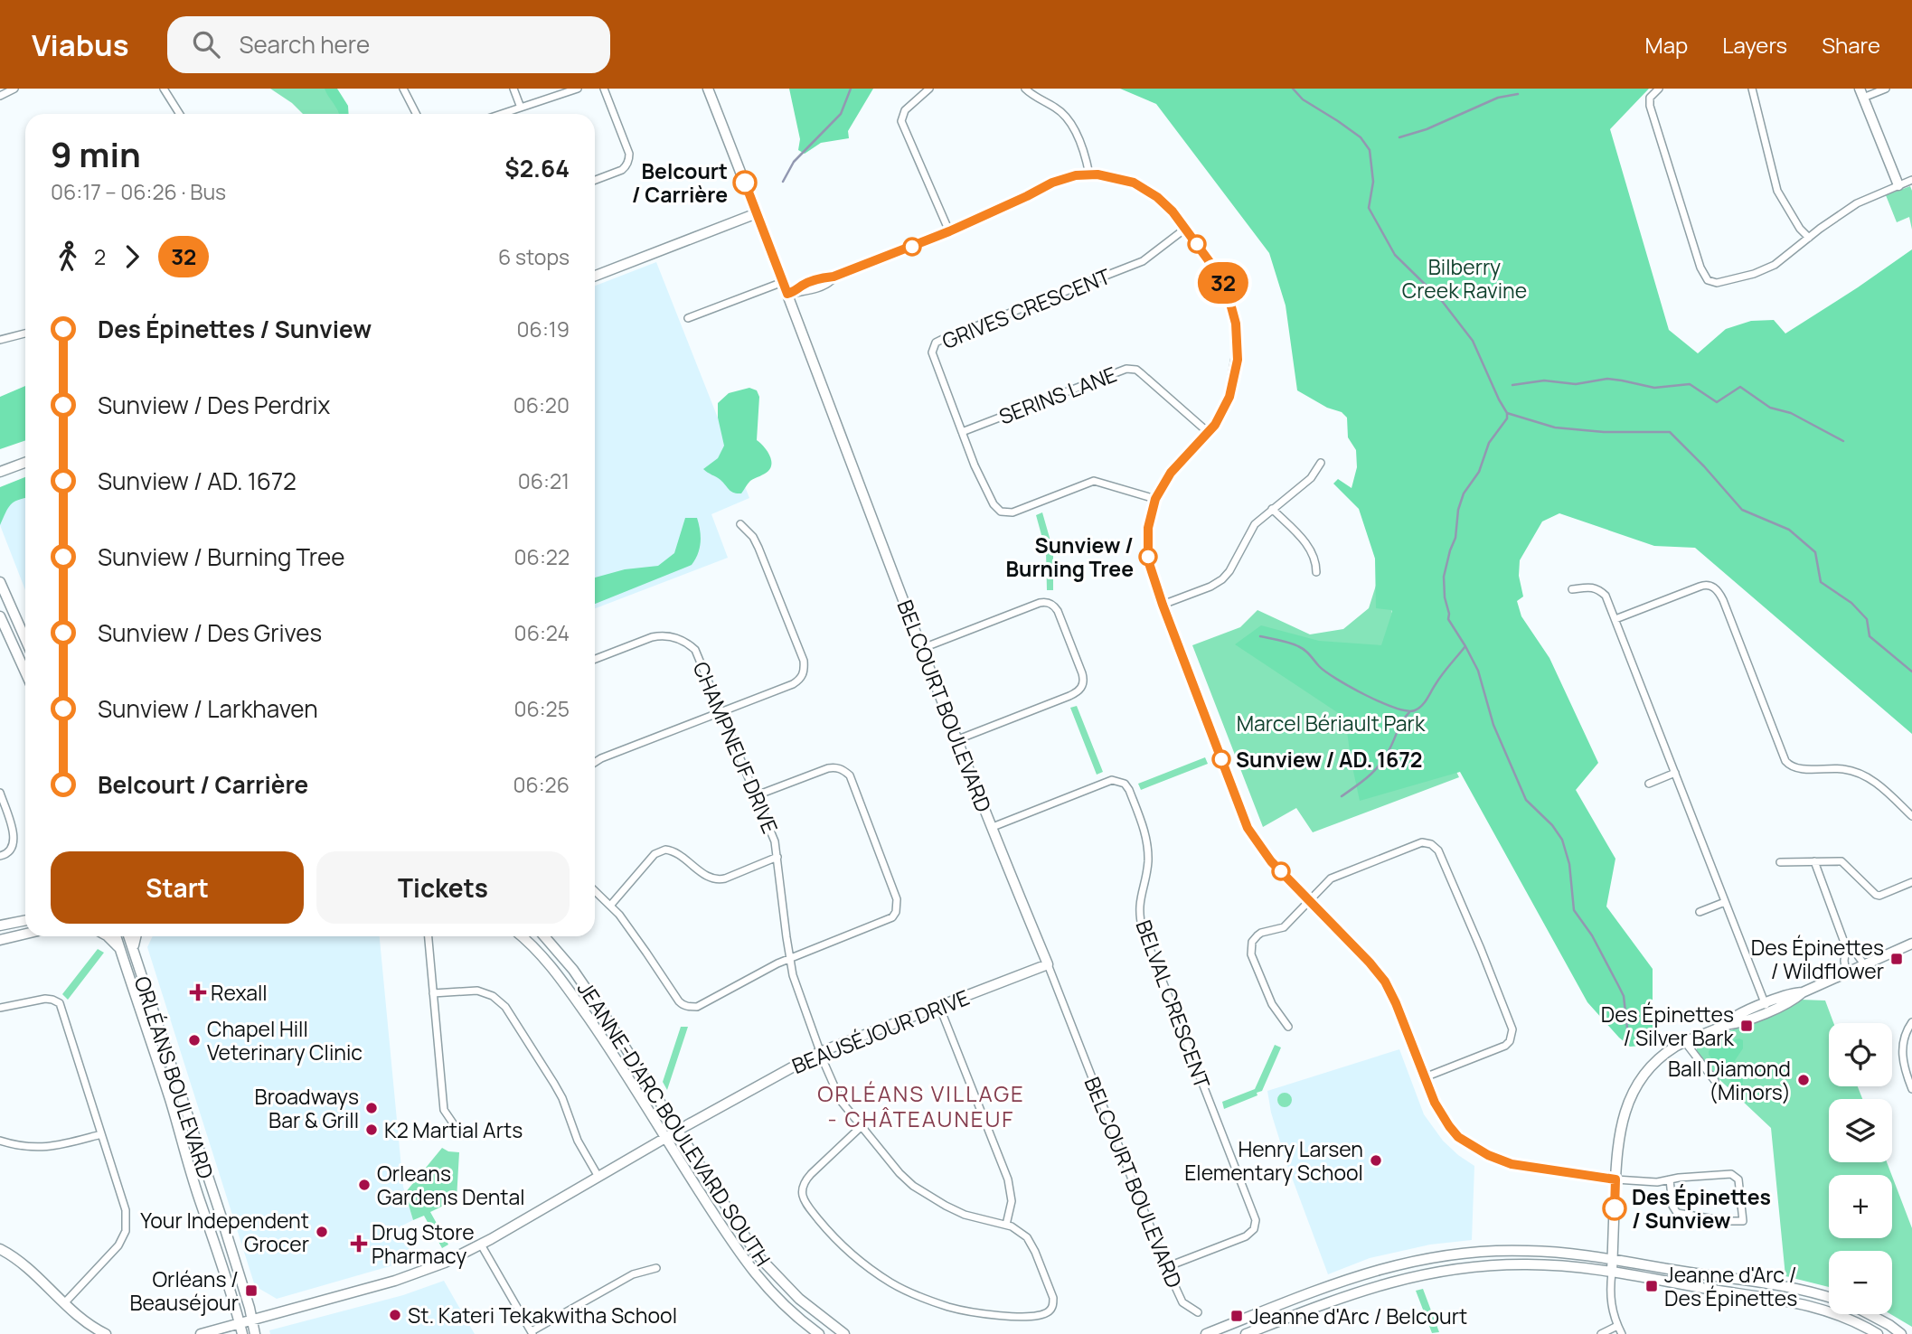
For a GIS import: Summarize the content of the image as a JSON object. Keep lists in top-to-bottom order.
{
  "streets": {
    "street": [
      "GRIVES CRESCENT",
      "SERINS LANE",
      "BELCOURT BOULEVARD",
      "CHAMPNEUF DRIVE",
      "BELVAL CRESCENT",
      "BEAUSÉJOUR DRIVE",
      "ORLÉANS BOULEVARD",
      "JEANNE-D'ARC BOULEVARD SOUTH"
    ]
  },
  "crossings": [
    ["GRIVES CRESCENT", "SERINS LANE"],
    ["BELCOURT BOULEVARD", "BELVAL CRESCENT"],
    ["BELCOURT BOULEVARD", "BEAUSÉJOUR DRIVE"],
    ["CHAMPNEUF DRIVE", "BEAUSÉJOUR DRIVE"],
    ["BEAUSÉJOUR DRIVE", "ORLÉANS BOULEVARD"],
    ["BEAUSÉJOUR DRIVE", "JEANNE-D'ARC BOULEVARD SOUTH"]
  ],
  "districts": ["ORLÉANS VILLAGE - CHÂTEAUNEUF"],
  "parks": ["Bilberry Creek Ravine", "Marcel Bériault Park"],
  "places": {
    "other": [
      "Belcourt / Carrière",
      "Sunview / Burning Tree",
      "Sunview / AD. 1672",
      "Chapel Hill Veterinary Clinic",
      "Ball Diamond (Minors)",
      "Broadways Bar & Grill",
      "K2 Martial Arts",
      "Henry Larsen Elementary School",
      "Orleans Gardens Dental",
      "Des Épinettes / Sunview",
      "Your Independent Grocer",
      "St. Kateri Tekakwitha School"
    ],
    "transit": [
      "Des Épinettes / Wildflower",
      "Des Épinettes / Silver Bark",
      "Jeanne d'Arc / Des Épinettes",
      "Orléans / Beauséjour",
      "Jeanne d'Arc / Belcourt"
    ],
    "health": ["Rexall", "Drug Store Pharmacy"]
  },
  "lines": ["bus line 32"],
  "page": {
    "header": "Viabus",
    "search": "Search here",
    "nav": ["Map", "Layers", "Share"],
    "on_map": "32",
    "heading": ["9 min", "06:17 – 06:26 · Bus", "$2.64"],
    "legs": ["2", "32", "6 stops"],
    "list": [
      {
        "name": "Des Épinettes / Sunview",
        "value": "06:19"
      },
      {
        "name": "Sunview / Des Perdrix",
        "value": "06:20"
      },
      {
        "name": "Sunview / AD. 1672",
        "value": "06:21"
      },
      {
        "name": "Sunview / Burning Tree",
        "value": "06:22"
      },
      {
        "name": "Sunview / Des Grives",
        "value": "06:24"
      },
      {
        "name": "Sunview / Larkhaven",
        "value": "06:25"
      },
      {
        "name": "Belcourt / Carrière",
        "value": "06:26"
      }
    ],
    "buttons": ["Start", "Tickets"],
    "map_buttons": ["+", "−"]
  }
}
